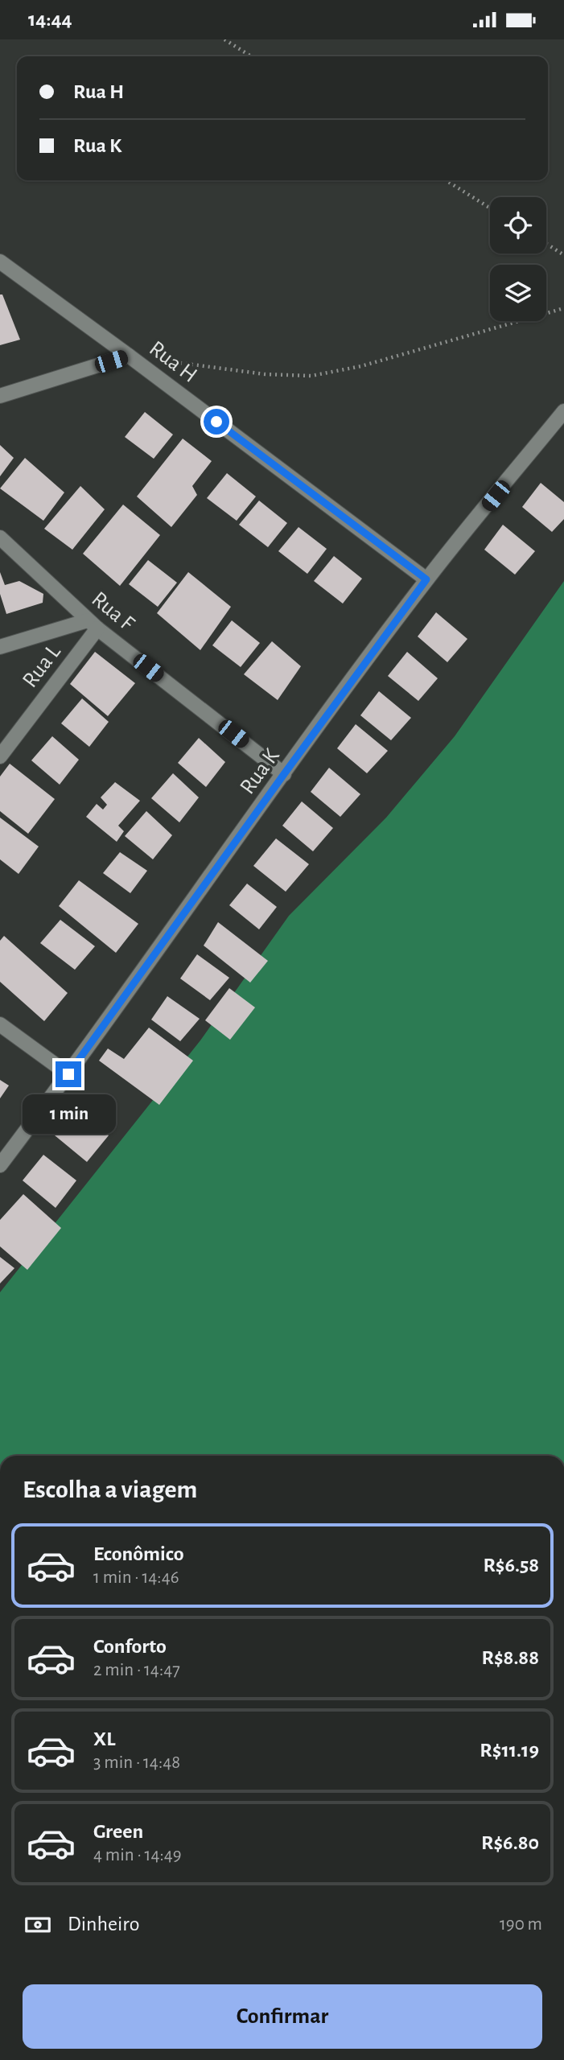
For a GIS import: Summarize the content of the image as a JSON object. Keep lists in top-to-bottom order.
{
  "streets": {
    "street": [
      "Rua H",
      "Rua F",
      "Rua L",
      "Rua K"
    ]
  },
  "crossings": [
    ["Rua H", "Rua K"],
    ["Rua F", "Rua L"],
    ["Rua F", "Rua K"]
  ],
  "page": {
    "status": "14:44",
    "banner": ["Rua H", "Rua K"],
    "bubble": "1 min",
    "heading": "Escolha a viagem",
    "list": [
      {
        "name": "Econômico",
        "note": "1 min · 14:46",
        "value": "R$6.58"
      },
      {
        "name": "Conforto",
        "note": "2 min · 14:47",
        "value": "R$8.88"
      },
      {
        "name": "XL",
        "note": "3 min · 14:48",
        "value": "R$11.19"
      },
      {
        "name": "Green",
        "note": "4 min · 14:49",
        "value": "R$6.80"
      }
    ],
    "pay": ["Dinheiro", "190 m"],
    "buttons": "Confirmar"
  }
}
